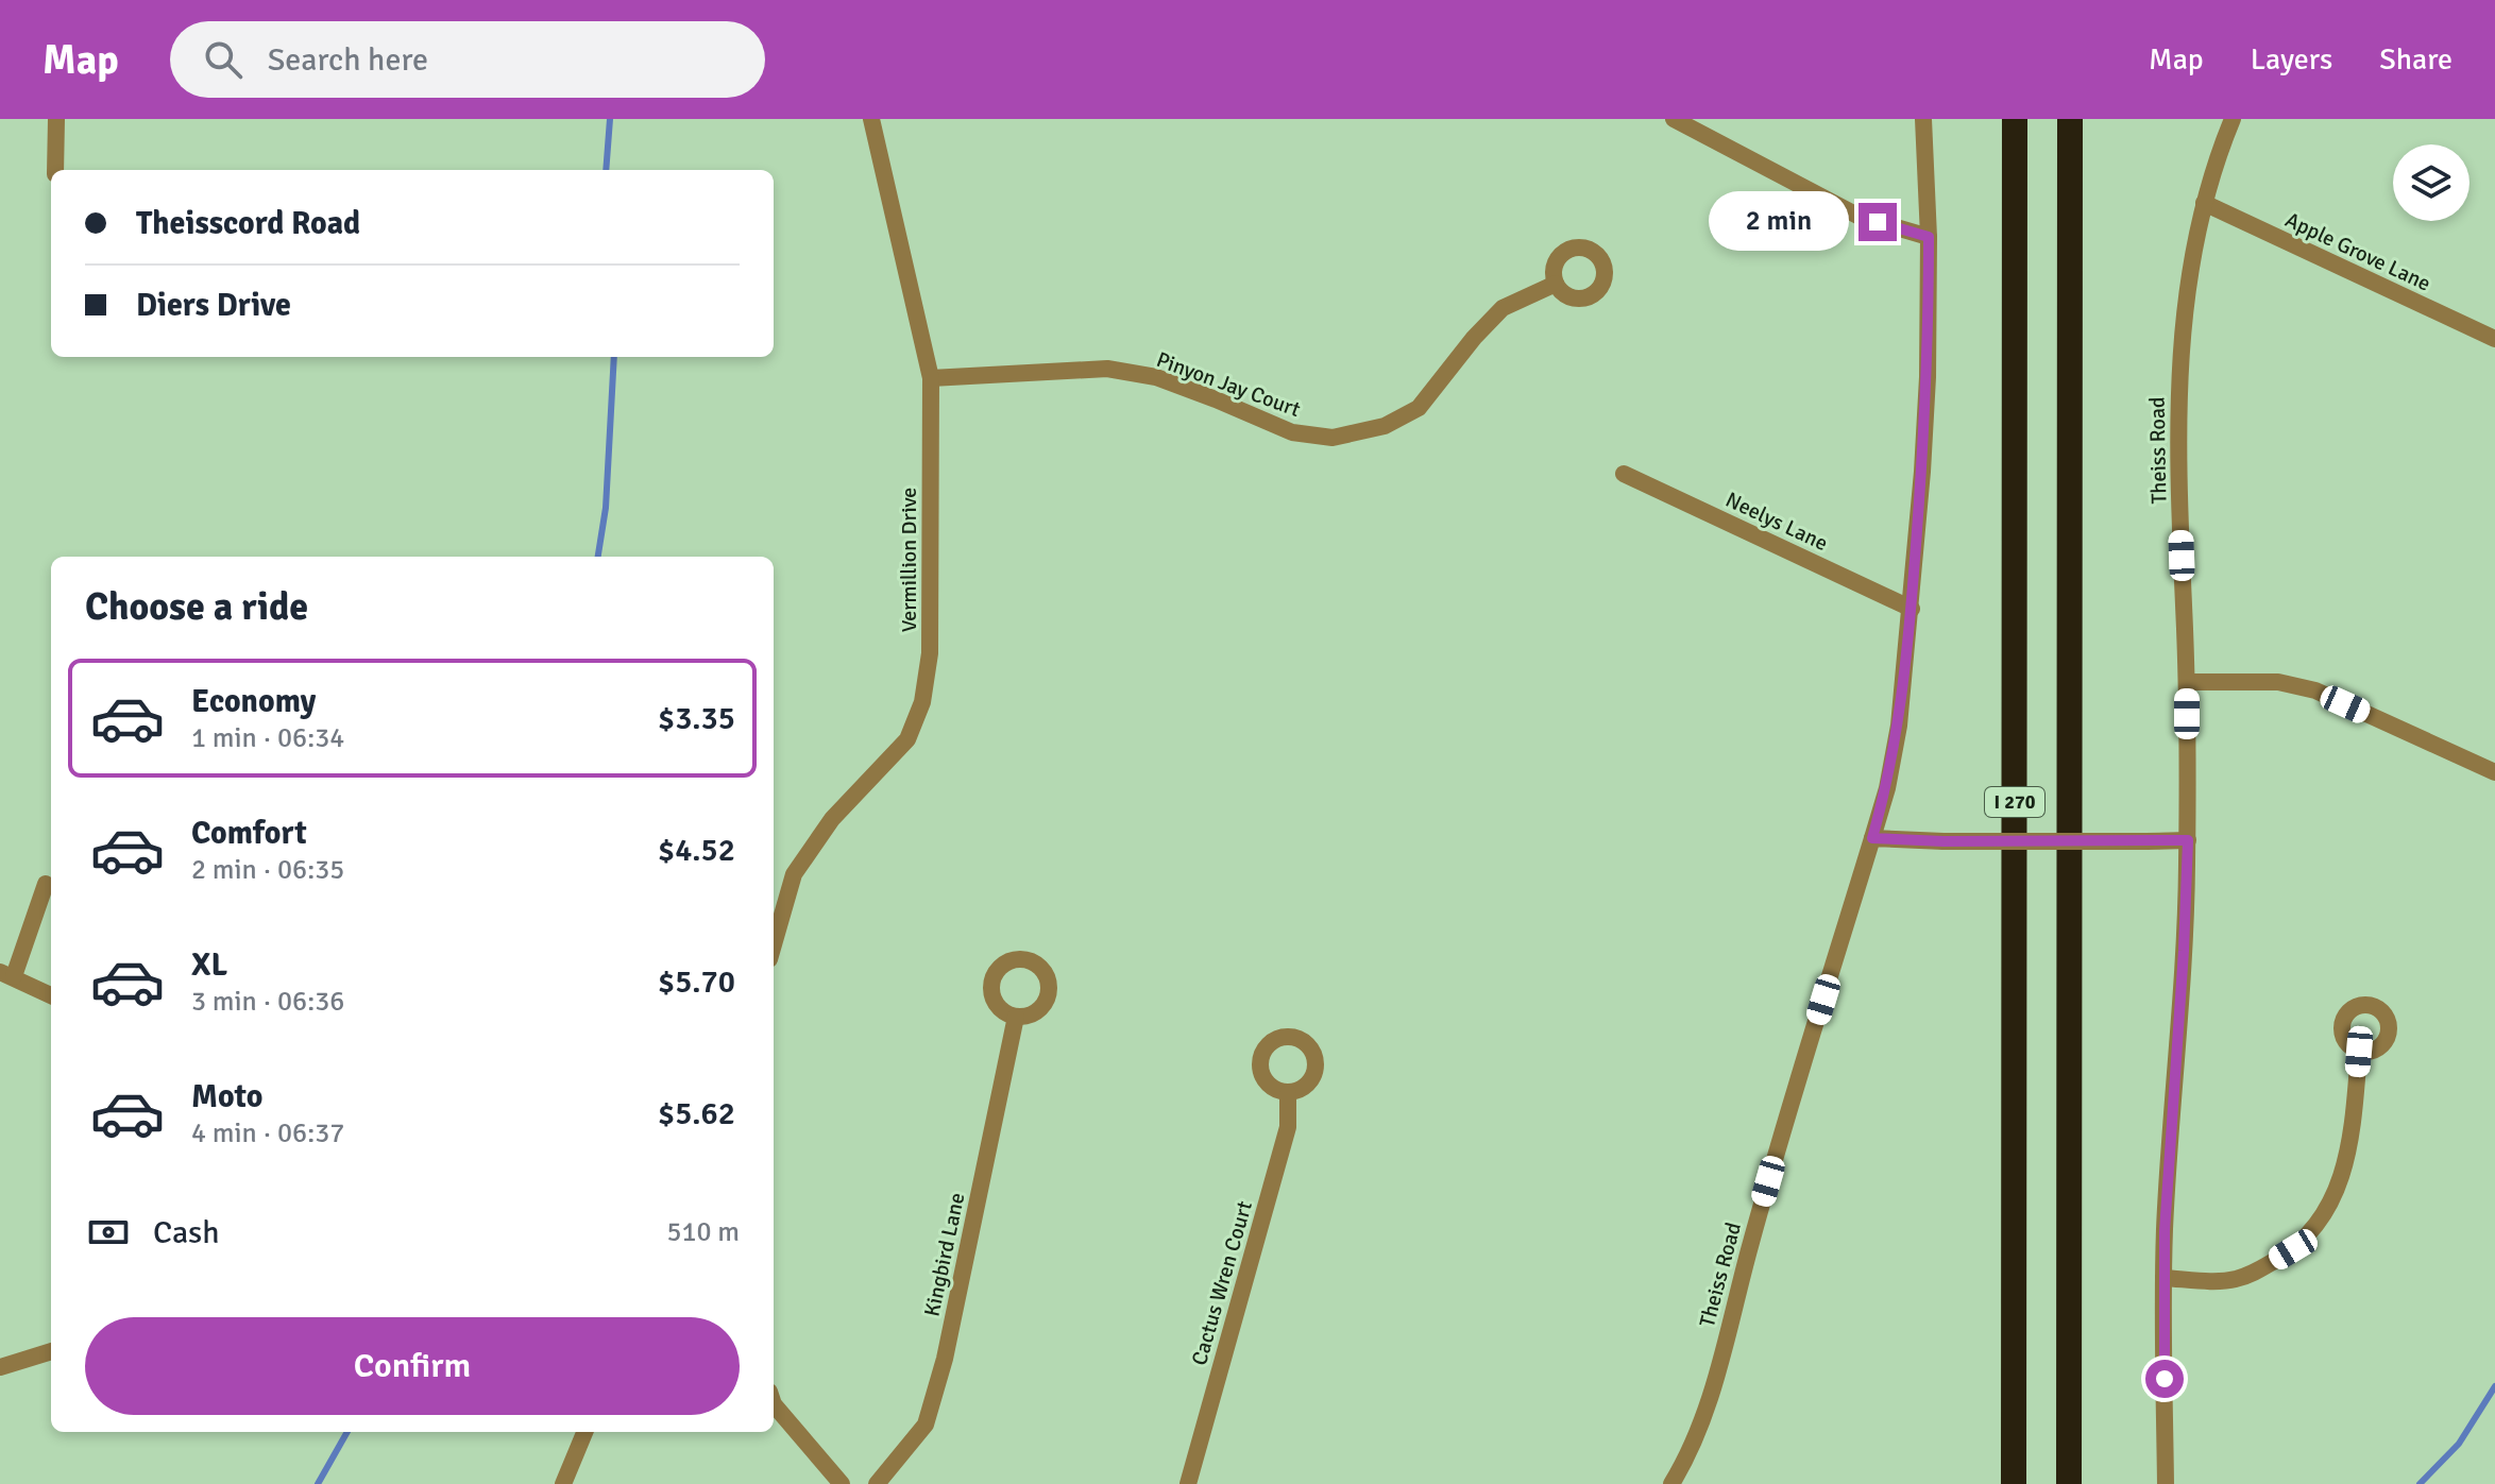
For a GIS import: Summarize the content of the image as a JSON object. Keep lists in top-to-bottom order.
{
  "streets": {
    "highway": ["I 270"],
    "street": [
      "Apple Grove Lane",
      "Pinyon Jay Court",
      "Theiss Road",
      "Neelys Lane",
      "Vermillion Drive",
      "Kingbird Lane",
      "Cactus Wren Court"
    ]
  },
  "crossings": [
    ["Apple Grove Lane", "Theiss Road"],
    ["Pinyon Jay Court", "Vermillion Drive"],
    ["Theiss Road", "Neelys Lane"]
  ],
  "page": {
    "header": "Map",
    "search": "Search here",
    "nav": ["Map", "Layers", "Share"],
    "banner": ["Theisscord Road", "Diers Drive"],
    "bubble": "2 min",
    "heading": "Choose a ride",
    "list": [
      {
        "name": "Economy",
        "note": "1 min · 06:34",
        "value": "$3.35"
      },
      {
        "name": "Comfort",
        "note": "2 min · 06:35",
        "value": "$4.52"
      },
      {
        "name": "XL",
        "note": "3 min · 06:36",
        "value": "$5.70"
      },
      {
        "name": "Moto",
        "note": "4 min · 06:37",
        "value": "$5.62"
      }
    ],
    "pay": ["Cash", "510 m"],
    "buttons": "Confirm"
  }
}
